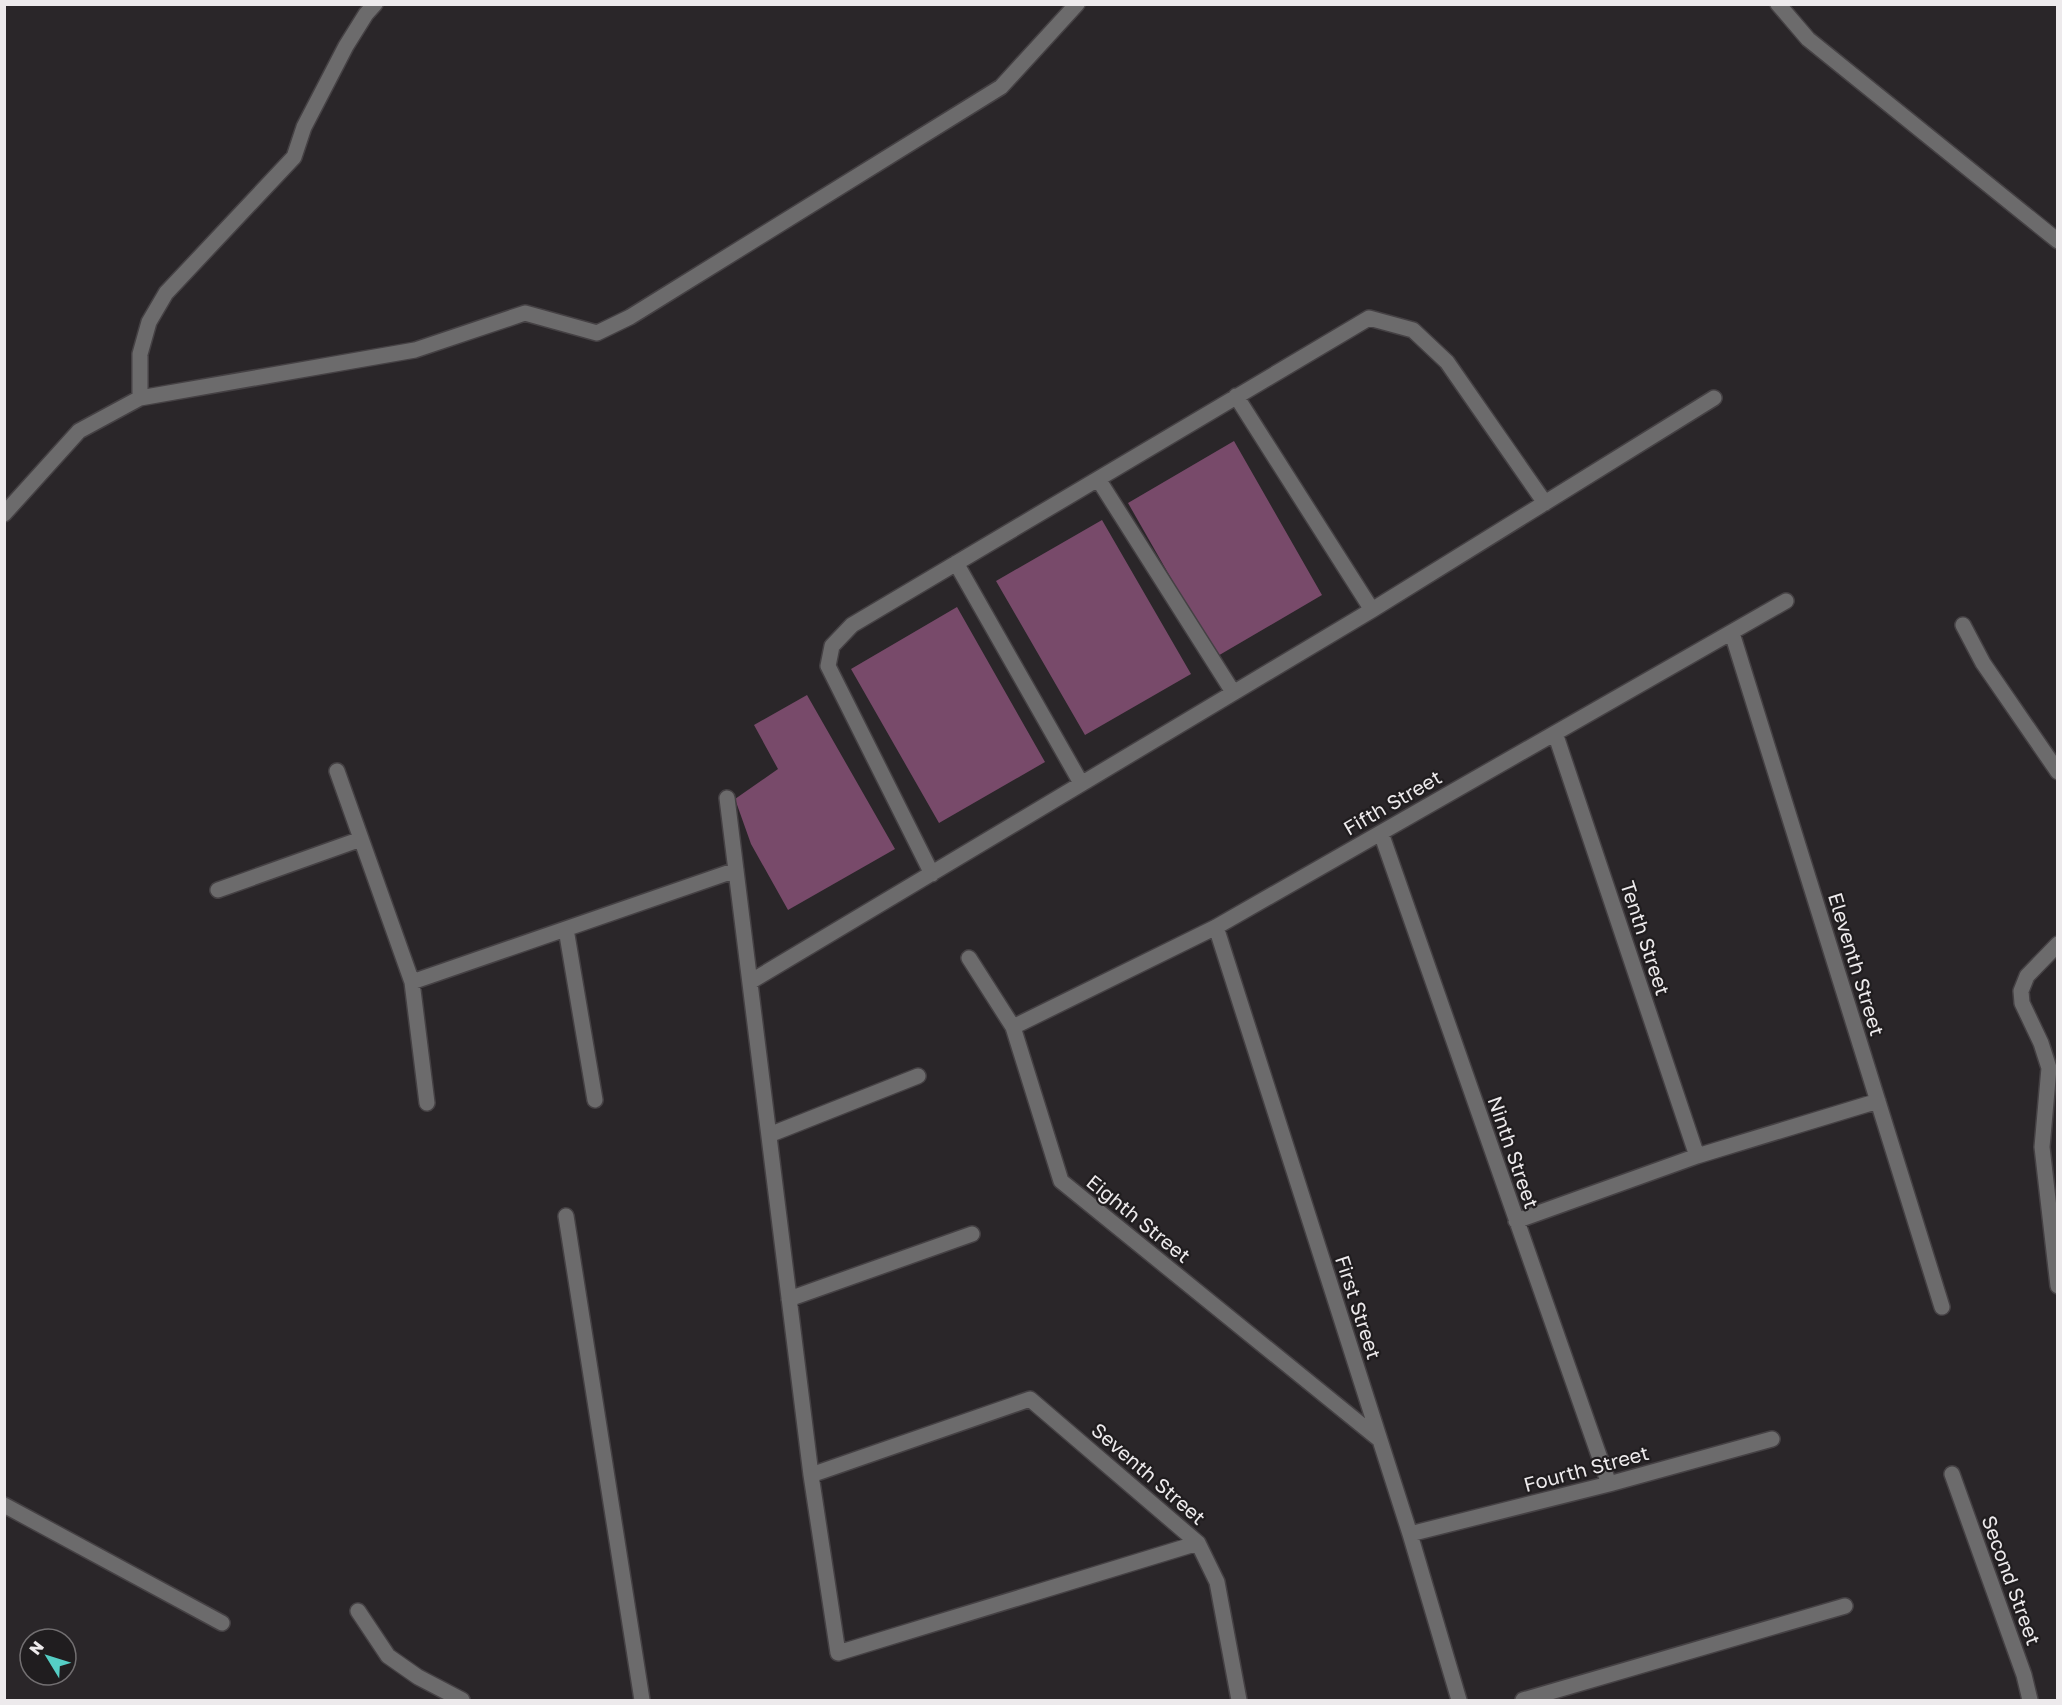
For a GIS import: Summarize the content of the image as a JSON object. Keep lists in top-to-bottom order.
{
  "streets": {
    "street": [
      "Fifth Street",
      "Tenth Street",
      "Eleventh Street",
      "Ninth Street",
      "Eighth Street",
      "First Street",
      "Fourth Street",
      "Seventh Street",
      "Second Street"
    ]
  },
  "crossings": [
    ["Fifth Street", "Tenth Street"],
    ["Fifth Street", "Eleventh Street"],
    ["Fifth Street", "Ninth Street"],
    ["Fifth Street", "Eighth Street"],
    ["Fifth Street", "First Street"],
    ["Ninth Street", "Fourth Street"],
    ["Eighth Street", "First Street"],
    ["First Street", "Fourth Street"]
  ],
  "north": "top left"
}
